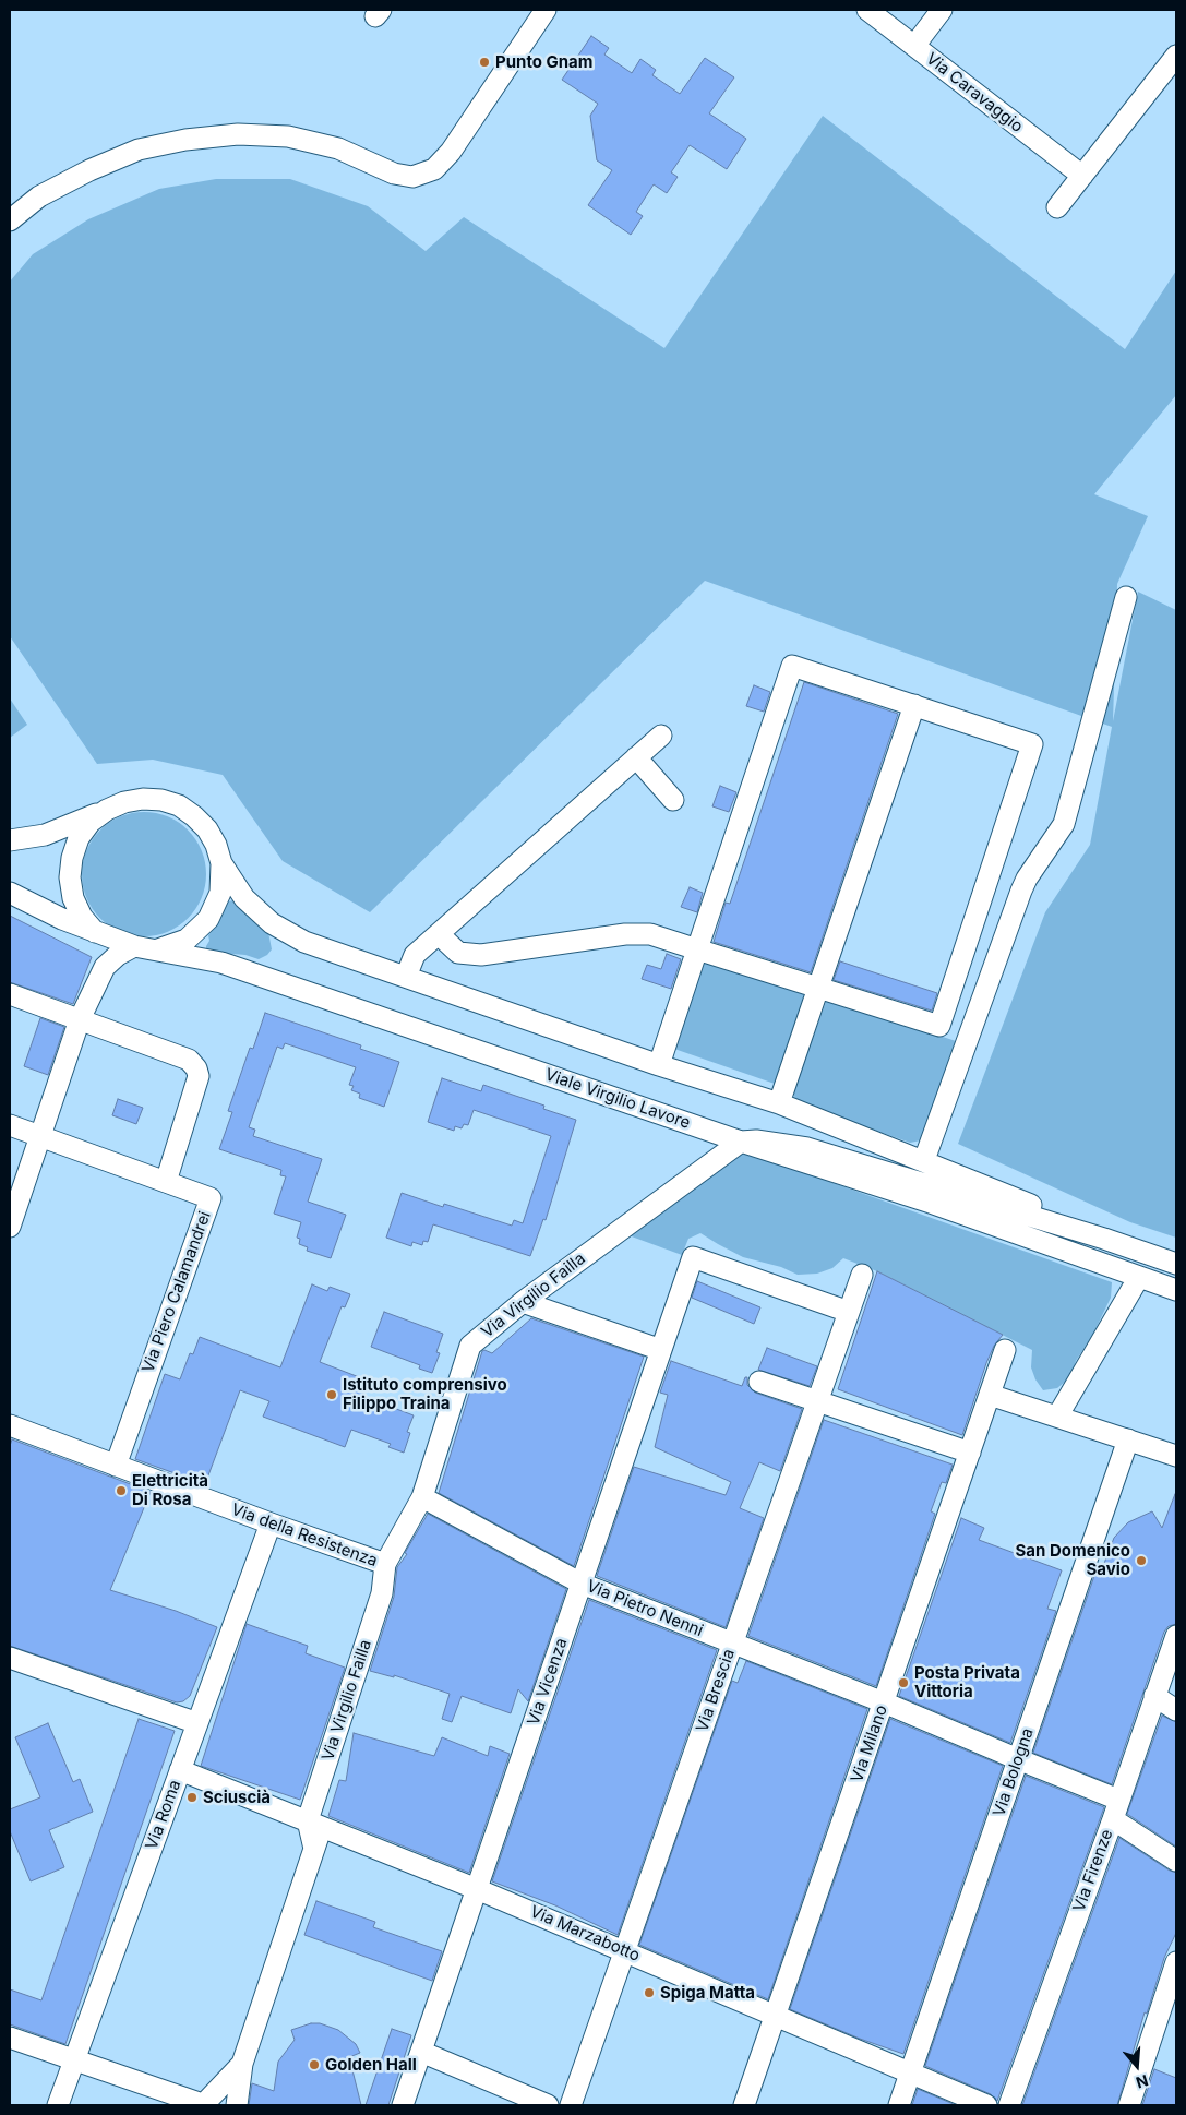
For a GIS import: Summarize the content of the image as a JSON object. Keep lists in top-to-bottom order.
{
  "streets": {
    "street": [
      "Via Caravaggio",
      "Viale Virgilio Lavore",
      "Via Piero Calamandrei",
      "Via Virgilio Failla",
      "Via della Resistenza",
      "Via Pietro Nenni",
      "Via Vicenza",
      "Via Brescia",
      "Via Milano",
      "Via Bologna",
      "Via Roma",
      "Via Firenze",
      "Via Marzabotto"
    ]
  },
  "crossings": [
    ["Viale Virgilio Lavore", "Via Virgilio Failla"],
    ["Via Piero Calamandrei", "Via della Resistenza"],
    ["Via Virgilio Failla", "Via della Resistenza"],
    ["Via Virgilio Failla", "Via Pietro Nenni"],
    ["Via Virgilio Failla", "Via Marzabotto"],
    ["Via della Resistenza", "Via Roma"],
    ["Via Pietro Nenni", "Via Vicenza"],
    ["Via Pietro Nenni", "Via Brescia"],
    ["Via Pietro Nenni", "Via Milano"],
    ["Via Pietro Nenni", "Via Bologna"],
    ["Via Pietro Nenni", "Via Firenze"],
    ["Via Vicenza", "Via Brescia"],
    ["Via Vicenza", "Via Marzabotto"],
    ["Via Brescia", "Via Marzabotto"],
    ["Via Milano", "Via Marzabotto"],
    ["Via Bologna", "Via Marzabotto"],
    ["Via Roma", "Via Marzabotto"]
  ],
  "places": [
    "Punto Gnam",
    "Istituto comprensivo Filippo Traina",
    "Elettricità Di Rosa",
    "San Domenico Savio",
    "Posta Privata Vittoria",
    "Sciuscià",
    "Spiga Matta",
    "Golden Hall"
  ],
  "north": "bottom"
}
